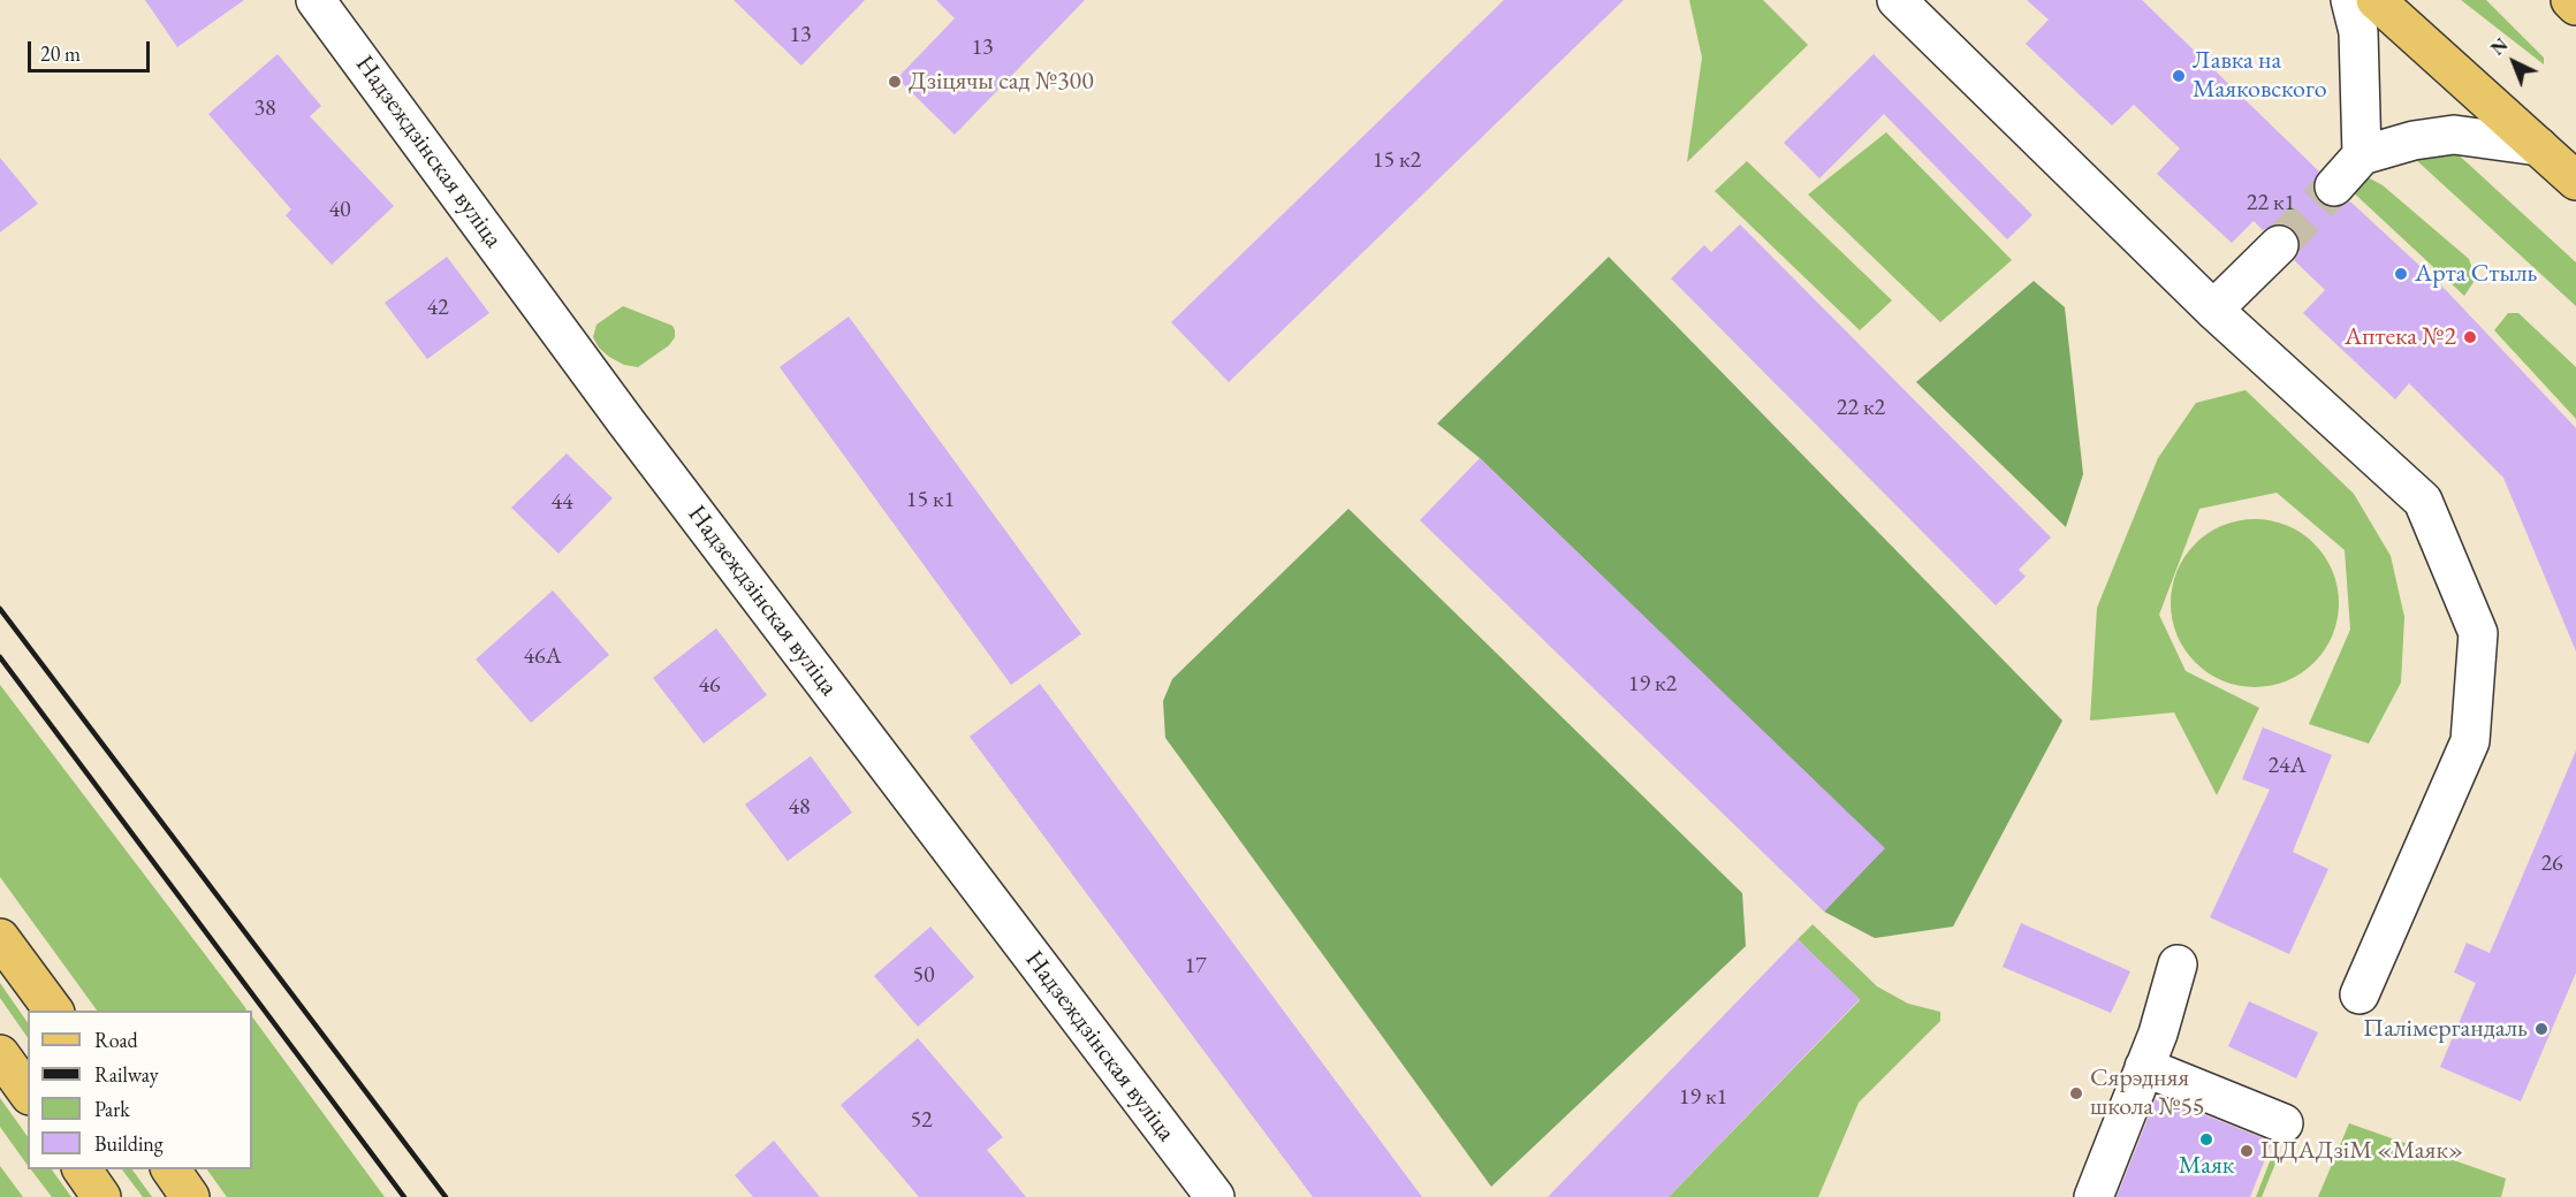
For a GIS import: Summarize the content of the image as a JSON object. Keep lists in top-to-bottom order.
{
  "streets": {
    "street": ["Надзеждзінская вуліца"]
  },
  "places": [
    "Лавка на Маяковского",
    "Дзіцячы сад №300",
    "Арта Стыль",
    "Аптека №2",
    "Палімергандаль",
    "Сярэдняя школа №55",
    "Маяк",
    "ЦДАДзіМ «Маяк»"
  ],
  "house_numbers": [
    "13",
    "13",
    "38",
    "15 к2",
    "22 к1",
    "40",
    "42",
    "22 к2",
    "15 к1",
    "44",
    "46А",
    "19 к2",
    "46",
    "24А",
    "48",
    "26",
    "17",
    "50",
    "19 к1",
    "52"
  ],
  "legend": [
    "Road",
    "Railway",
    "Park",
    "Building"
  ],
  "scale_bar": "20 m",
  "north": "top left"
}
